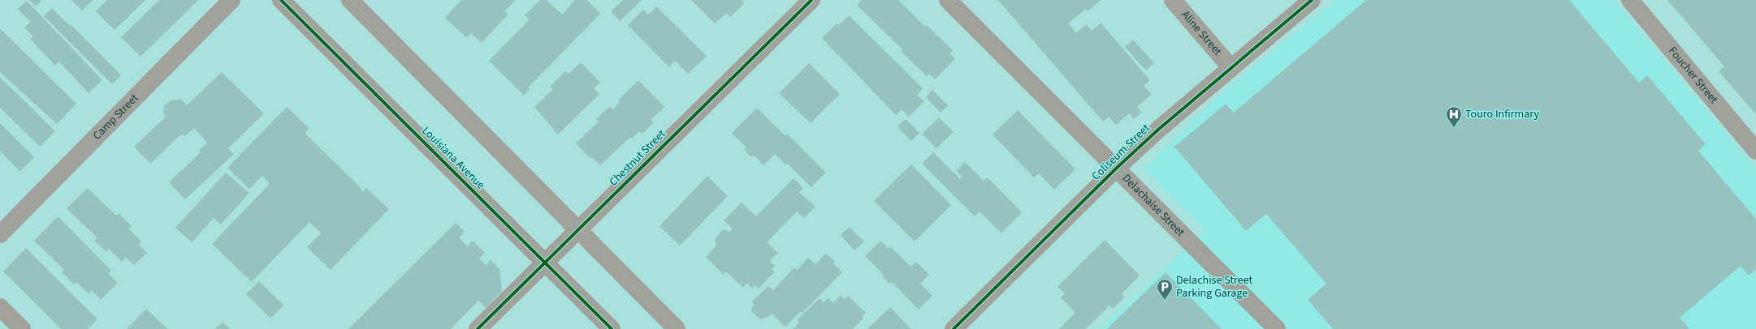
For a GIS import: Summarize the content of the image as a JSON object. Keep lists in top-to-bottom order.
{
  "streets": {
    "street": [
      "Aline Street",
      "Foucher Street",
      "Camp Street",
      "Coliseum Street",
      "Louisiana Avenue",
      "Chestnut Street",
      "Delachaise Street"
    ]
  },
  "crossings": [
    ["Aline Street", "Coliseum Street"],
    ["Coliseum Street", "Delachaise Street"],
    ["Louisiana Avenue", "Chestnut Street"]
  ],
  "places": {
    "hospital": ["Touro Infirmary"],
    "parking": ["Delachise Street Parking Garage"]
  }
}
